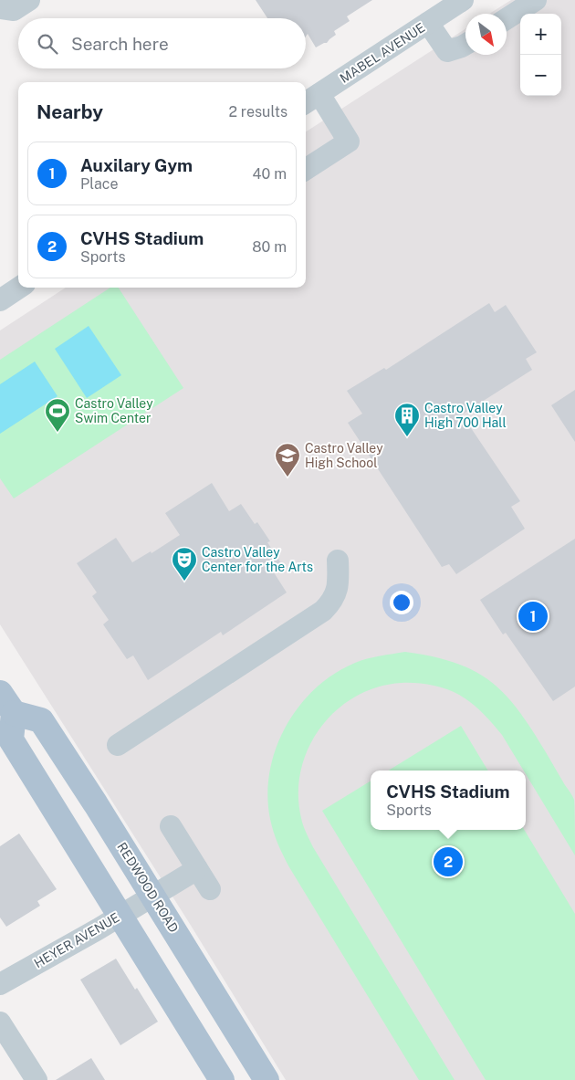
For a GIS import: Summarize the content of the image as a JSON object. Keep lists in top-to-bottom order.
{
  "streets": {
    "main road": ["REDWOOD ROAD"],
    "street": ["MABEL AVENUE", "HEYER AVENUE"]
  },
  "crossings": [
    ["REDWOOD ROAD", "HEYER AVENUE"]
  ],
  "places": {
    "sports": ["Castro Valley Swim Center"],
    "building": ["Castro Valley High 700 Hall"],
    "school or university": ["Castro Valley High School"],
    "theatre": ["Castro Valley Center for the Arts"]
  },
  "north": "bottom right",
  "page": {
    "map_buttons": ["+", "−"],
    "search": "Search here",
    "heading": ["Nearby", "2 results"],
    "list": [
      {
        "mark": "1",
        "name": "Auxilary Gym",
        "note": "Place",
        "value": "40 m"
      },
      {
        "mark": "2",
        "name": "CVHS Stadium",
        "note": "Sports",
        "value": "80 m"
      }
    ],
    "pins": ["1", "2"],
    "popup": ["CVHS Stadium", "Sports"]
  }
}
